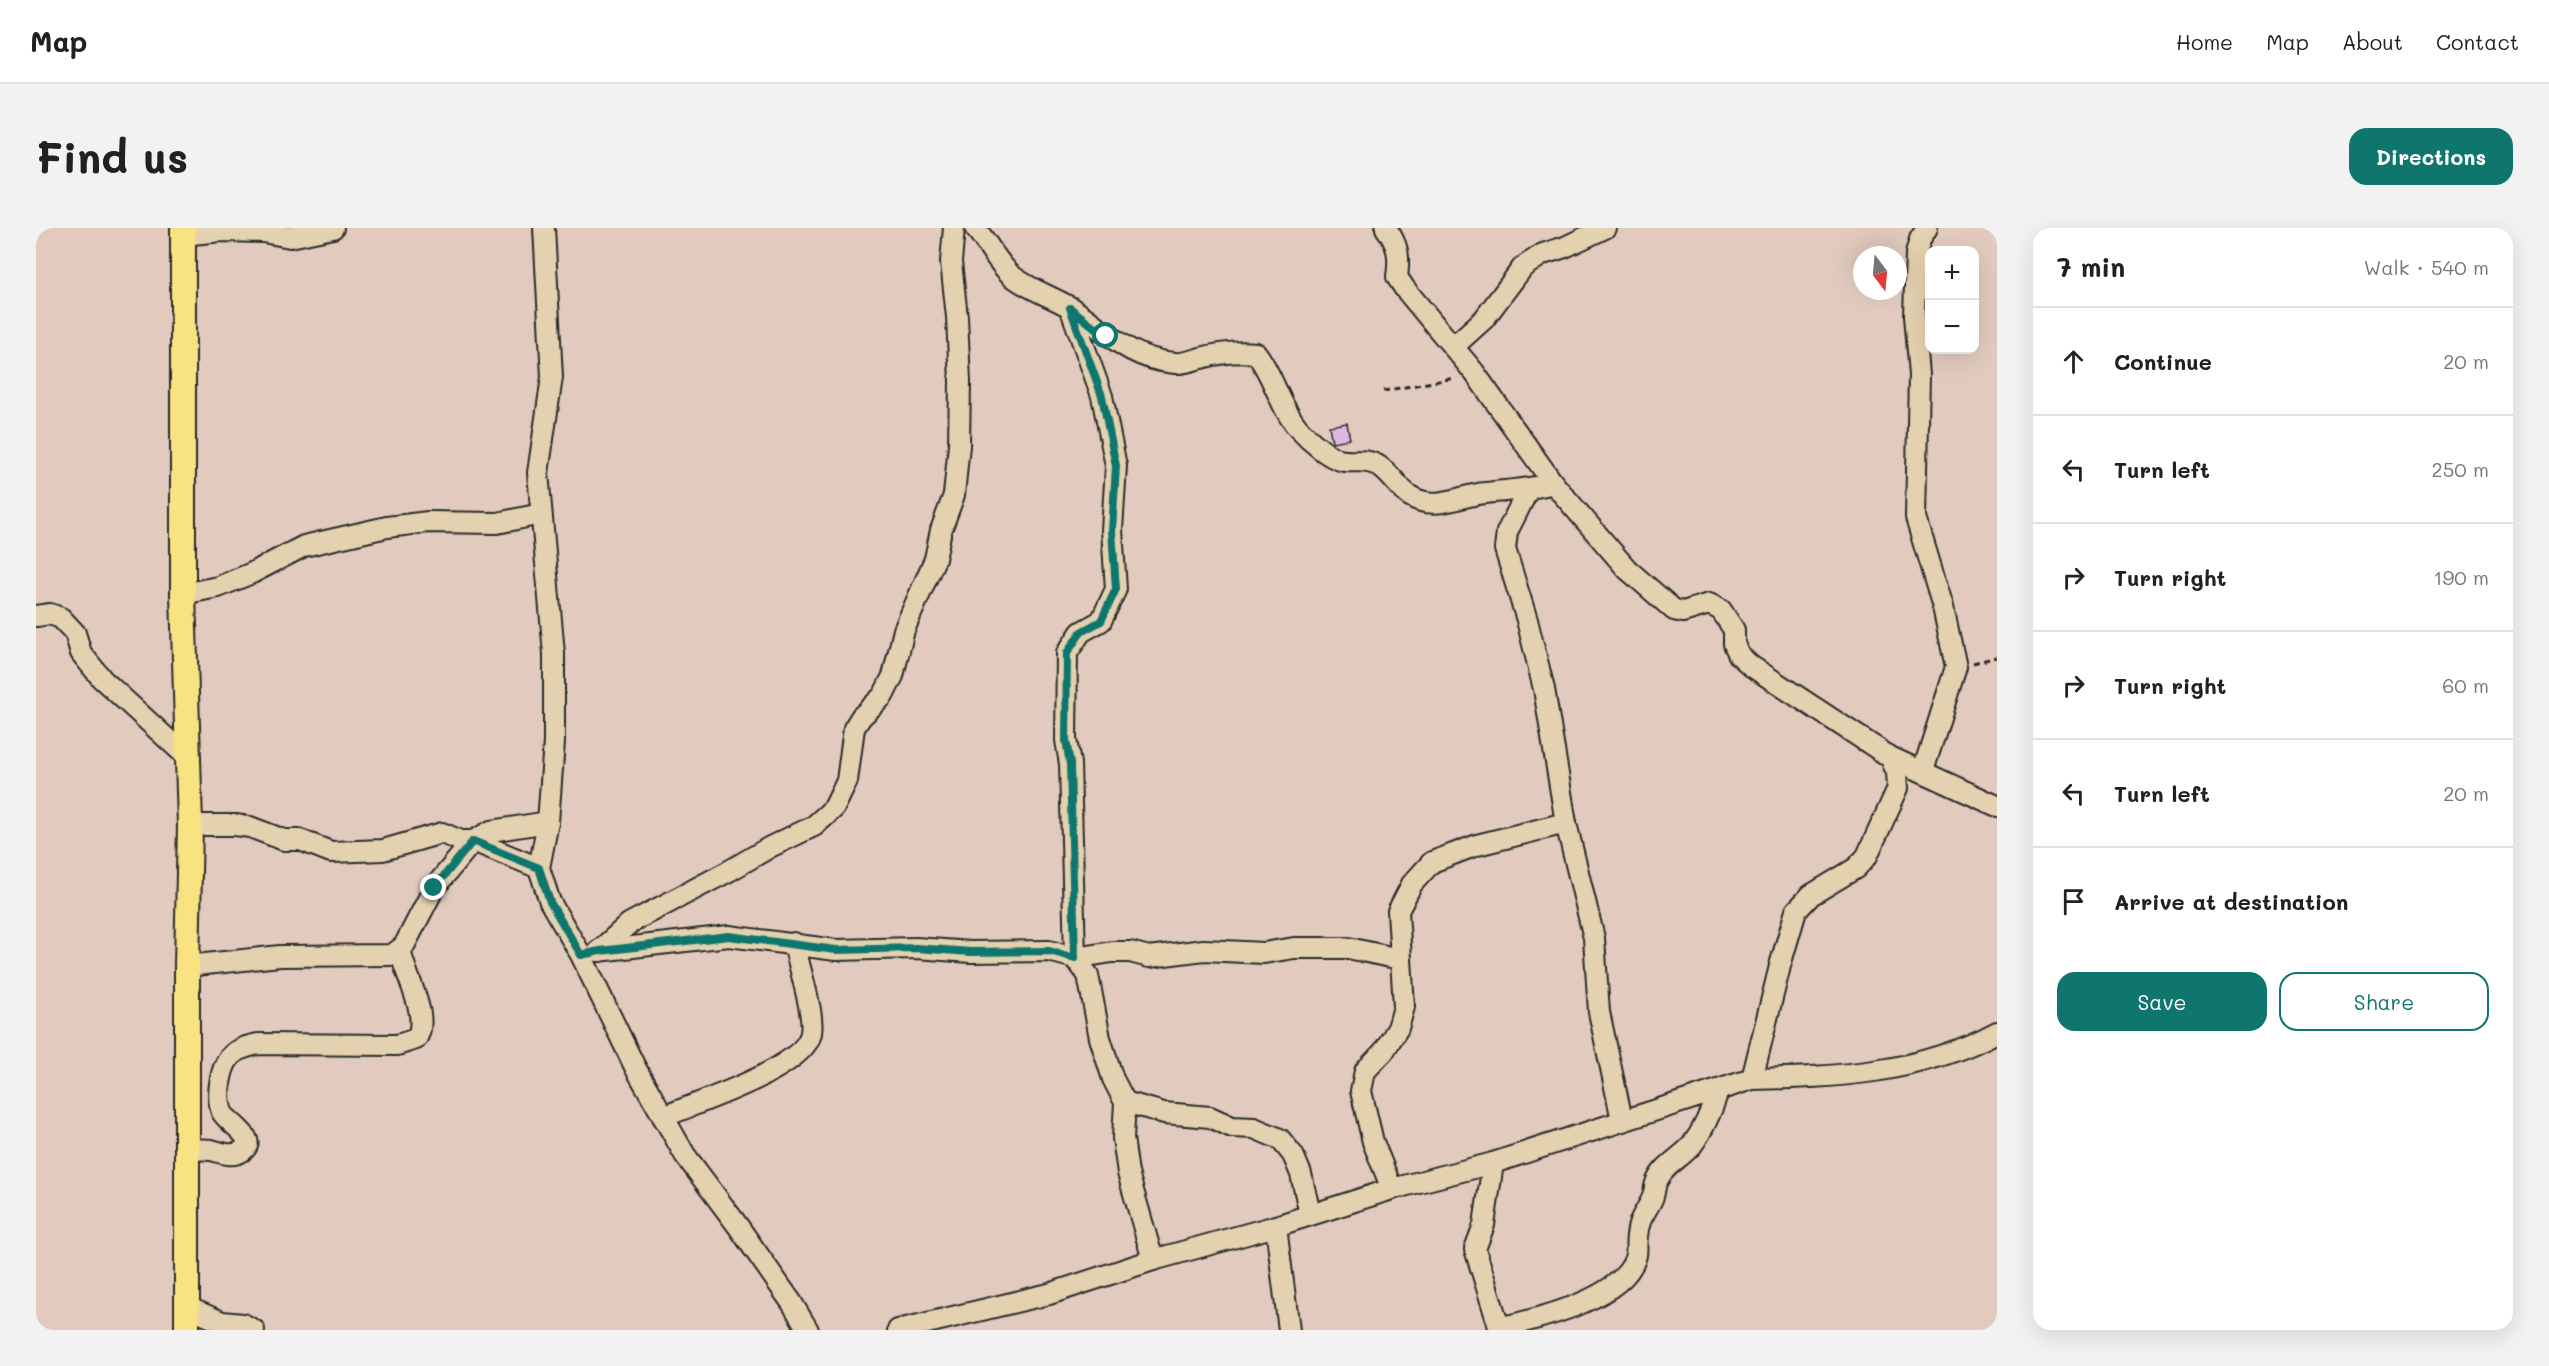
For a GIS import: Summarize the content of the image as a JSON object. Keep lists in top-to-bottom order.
{
  "north": "bottom",
  "page": {
    "header": "Map",
    "nav": [
      "Home",
      "Map",
      "About",
      "Contact"
    ],
    "buttons": [
      "Directions",
      ["Save", "Share"]
    ],
    "title": "Find us",
    "heading": ["7 min", "Walk · 540 m"],
    "map_buttons": ["+", "−"],
    "list": [
      ["Continue", "20 m"],
      ["Turn left", "250 m"],
      ["Turn right", "190 m"],
      ["Turn right", "60 m"],
      ["Turn left", "20 m"],
      "Arrive at destination"
    ]
  }
}
